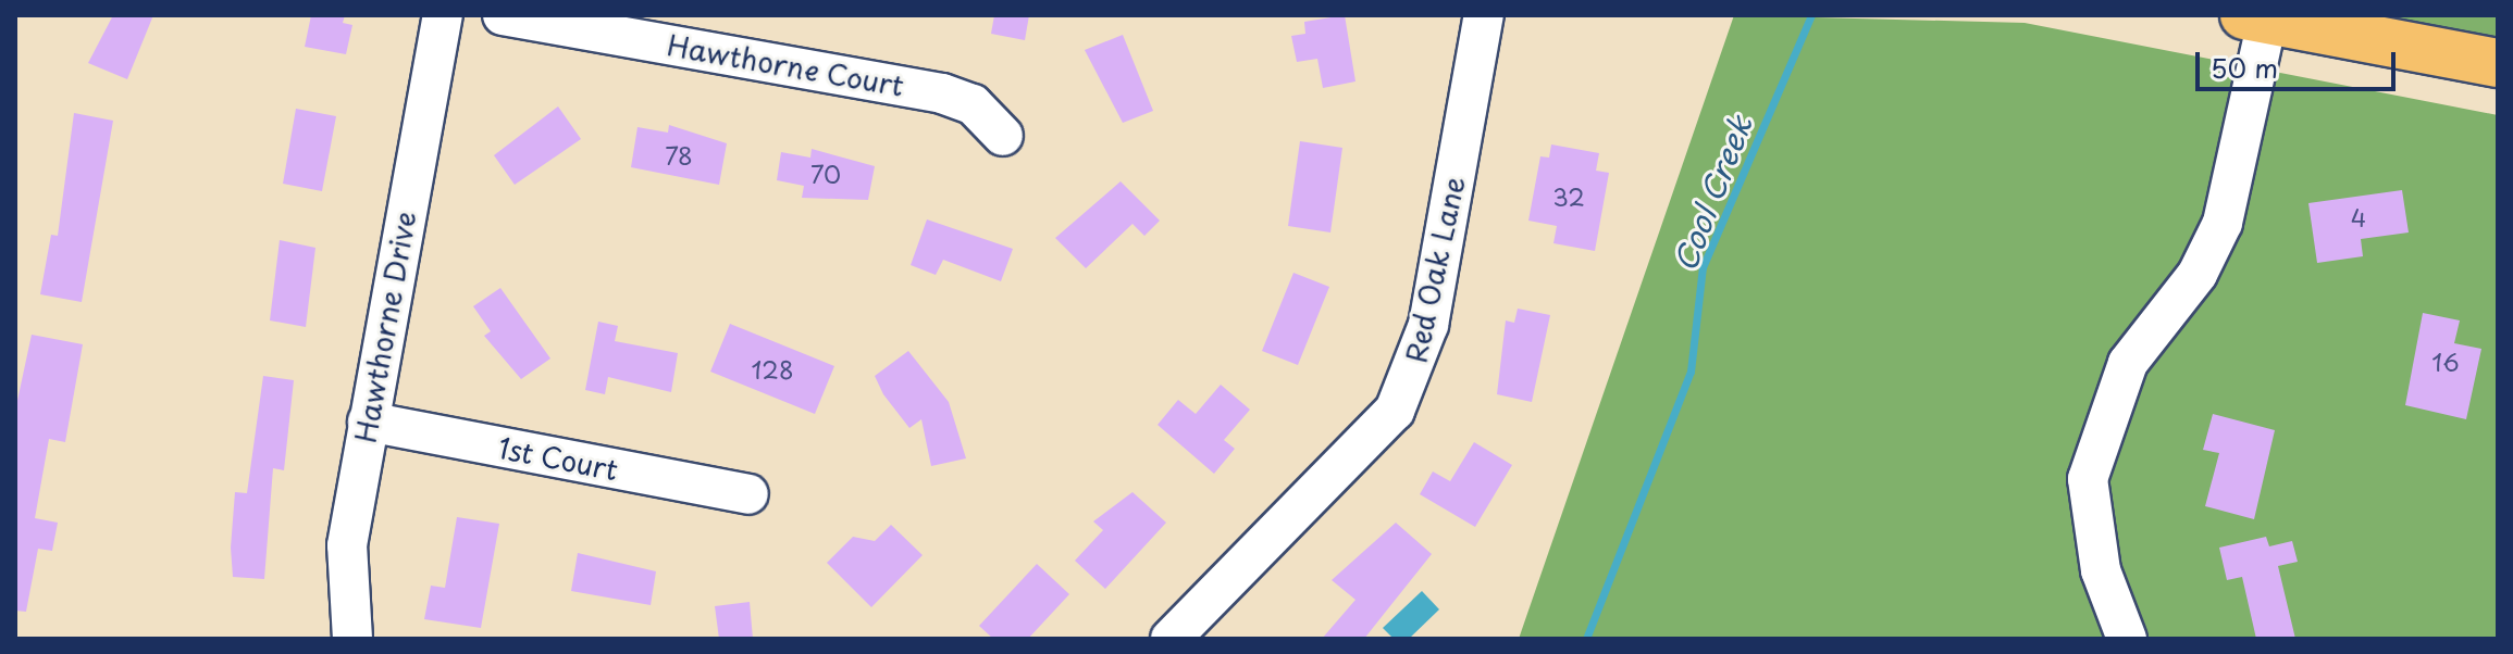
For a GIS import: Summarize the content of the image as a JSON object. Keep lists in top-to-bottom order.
{
  "streets": {
    "street": [
      "Hawthorne Court",
      "Red Oak Lane",
      "Hawthorne Drive",
      "1st Court"
    ]
  },
  "crossings": [
    ["Hawthorne Drive", "1st Court"]
  ],
  "water": ["Cool Creek"],
  "house_numbers": [
    "78",
    "70",
    "32",
    "4",
    "16",
    "128"
  ],
  "scale_bar": "50 m"
}
